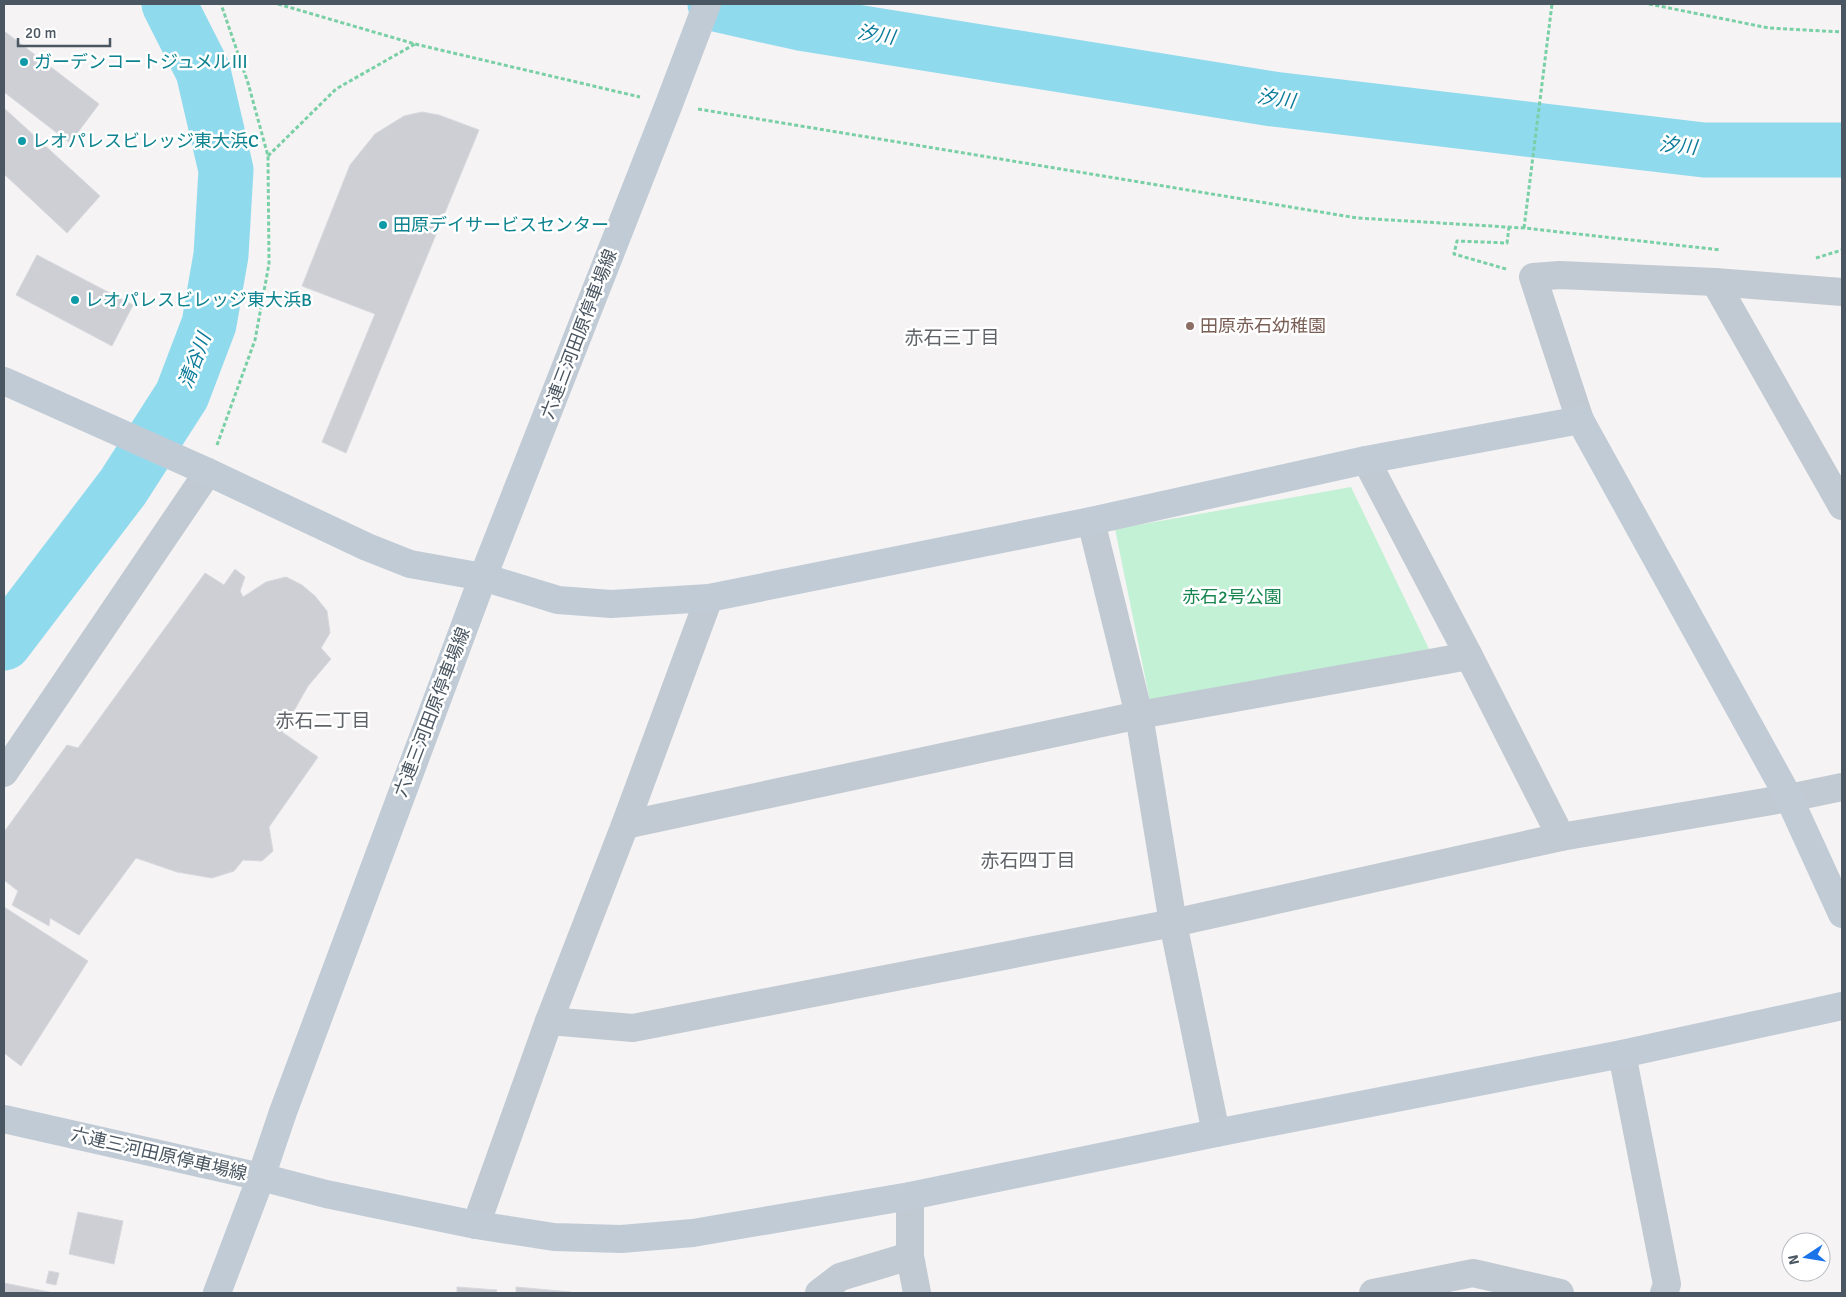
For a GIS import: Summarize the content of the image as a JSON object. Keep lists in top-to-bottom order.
{
  "streets": {
    "street": ["六連三河田原停車場線"]
  },
  "districts": ["赤石三丁目", "赤石二丁目", "赤石四丁目"],
  "water": ["汐川", "清谷川"],
  "parks": ["赤石2号公園"],
  "places": [
    "ガーデンコートジュメルⅢ",
    "レオパレスビレッジ東大浜C",
    "田原デイサービスセンター",
    "レオパレスビレッジ東大浜B",
    "田原赤石幼稚園"
  ],
  "scale_bar": "20 m",
  "north": "left"
}
